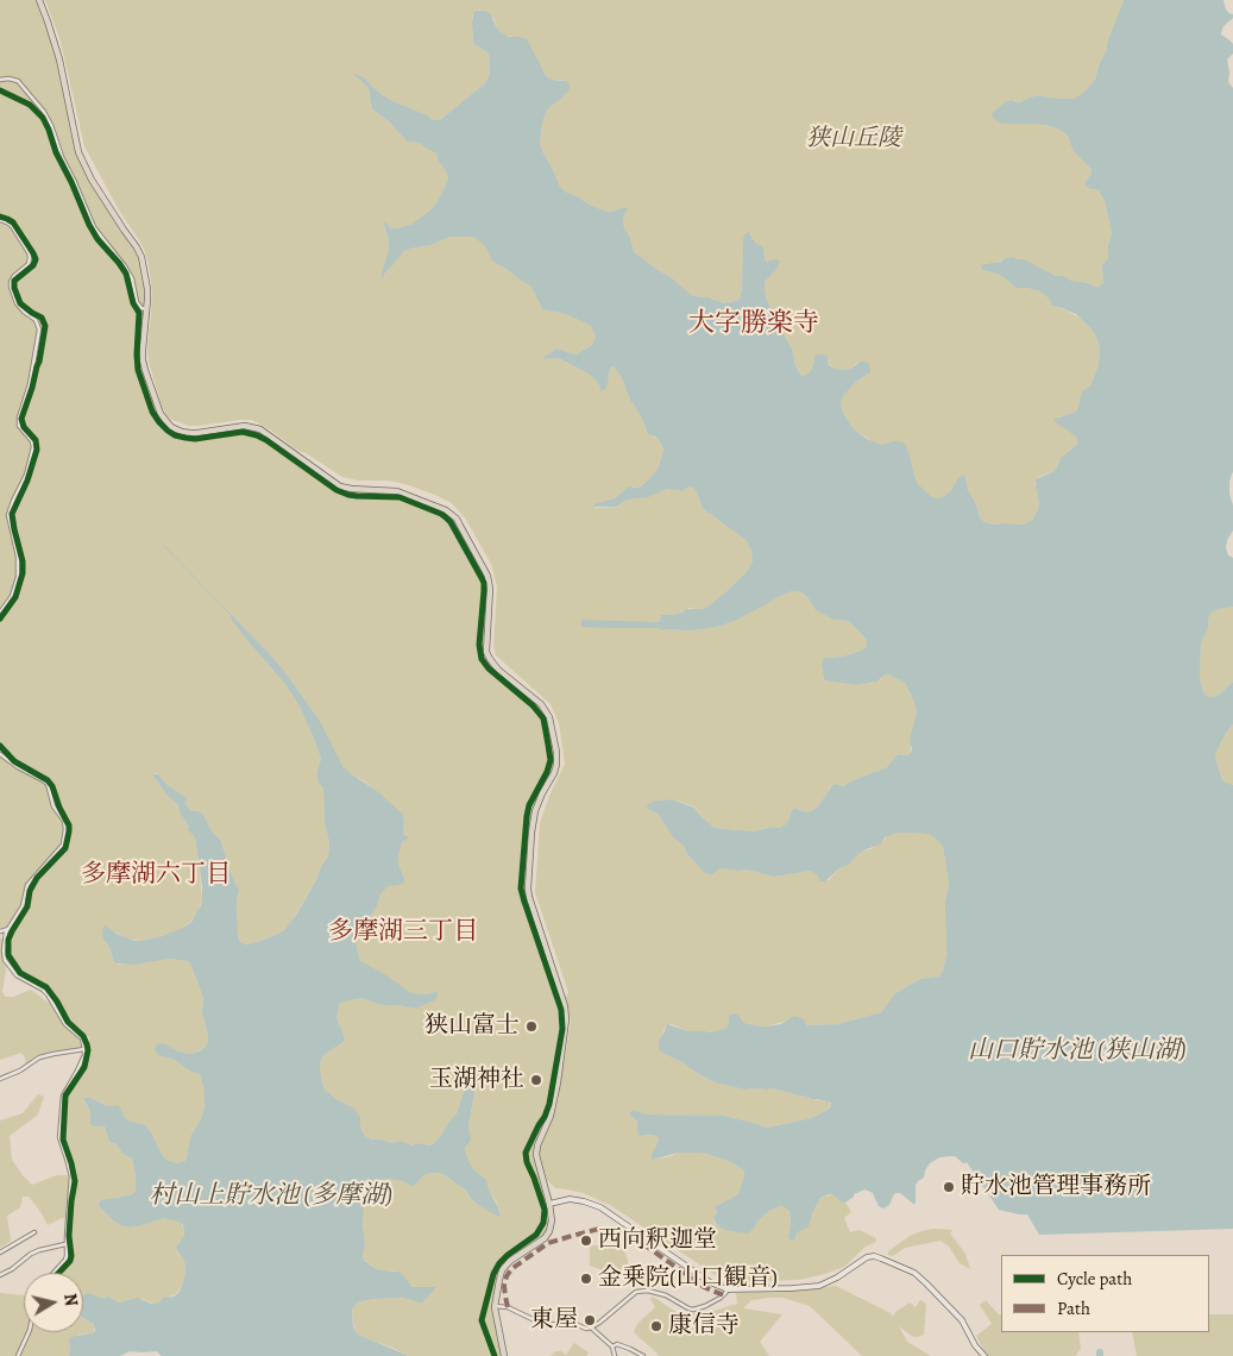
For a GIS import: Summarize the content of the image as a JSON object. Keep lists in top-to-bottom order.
{
  "districts": ["大字勝楽寺", "多摩湖六丁目", "多摩湖三丁目"],
  "water": ["山口貯水池 (狭山湖)", "村山上貯水池 (多摩湖)"],
  "parks": ["狭山丘陵"],
  "places": [
    "狭山富士",
    "玉湖神社",
    "貯水池管理事務所",
    "西向釈迦堂",
    "金乗院(山口観音)",
    "東屋",
    "康信寺"
  ],
  "legend": ["Cycle path", "Path"],
  "north": "right"
}
